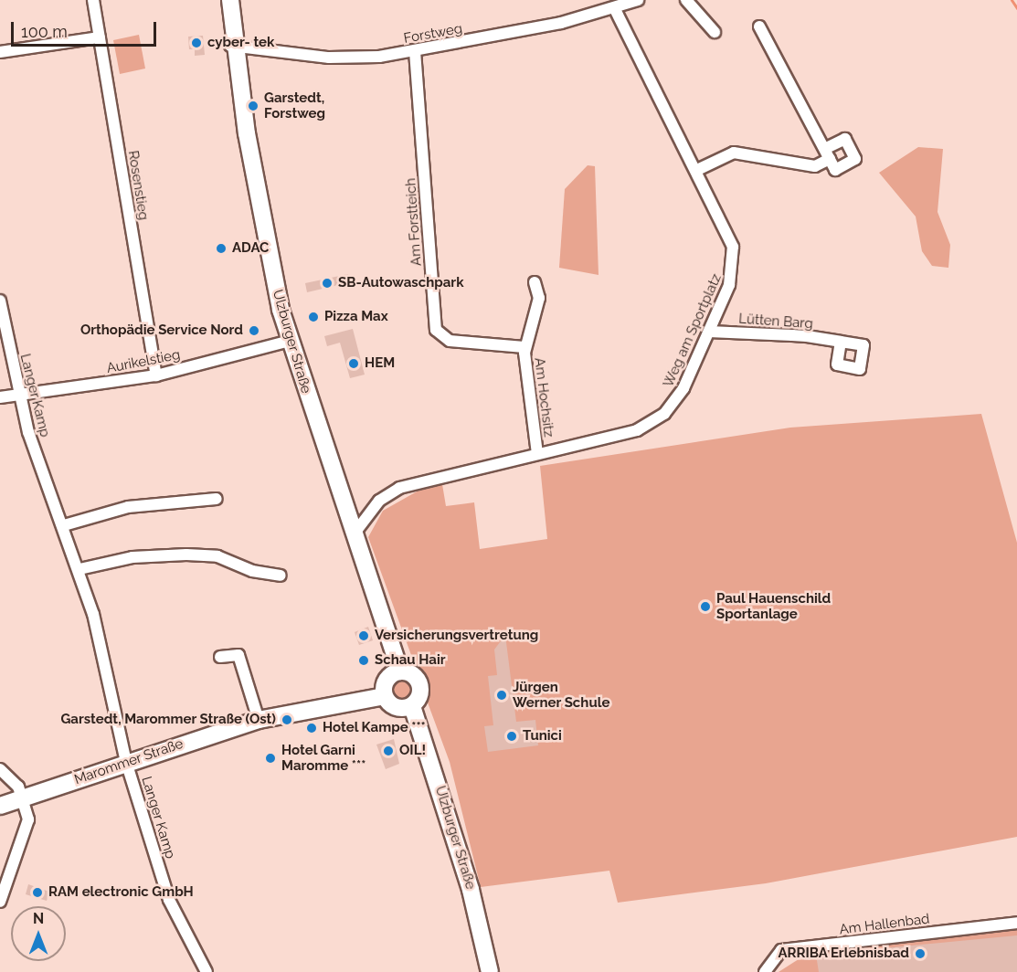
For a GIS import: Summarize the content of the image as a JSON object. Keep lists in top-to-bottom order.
{
  "streets": {
    "main road": ["Ulzburger Straße", "Marommer Straße"],
    "street": [
      "Forstweg",
      "Rosenstieg",
      "Am Forstteich",
      "Lütten Barg",
      "Weg am Sportplatz",
      "Aurikelstieg",
      "Langer Kamp",
      "Am Hochsitz",
      "Am Hallenbad"
    ]
  },
  "crossings": [
    ["Forstweg", "Am Forstteich"],
    ["Forstweg", "Weg am Sportplatz"],
    ["Forstweg", "Ulzburger Straße"],
    ["Rosenstieg", "Aurikelstieg"],
    ["Am Forstteich", "Am Hochsitz"],
    ["Lütten Barg", "Weg am Sportplatz"],
    ["Weg am Sportplatz", "Ulzburger Straße"],
    ["Weg am Sportplatz", "Am Hochsitz"],
    ["Ulzburger Straße", "Aurikelstieg"],
    ["Ulzburger Straße", "Marommer Straße"],
    ["Aurikelstieg", "Langer Kamp"],
    ["Langer Kamp", "Marommer Straße"]
  ],
  "places": [
    "cyber- tek",
    "Garstedt, Forstweg",
    "ADAC",
    "SB-Autowaschpark",
    "Pizza Max",
    "Orthopädie Service Nord",
    "HEM",
    "Paul Hauenschild Sportanlage",
    "Versicherungsvertretung",
    "Schau Hair",
    "Jürgen Werner Schule",
    "Garstedt, Marommer Straße (Ost)",
    "Hotel Kampe ***",
    "Tunici",
    "OIL!",
    "Hotel Garni Maromme ***",
    "RAM electronic GmbH",
    "ARRIBA Erlebnisbad"
  ],
  "scale_bar": "100 m",
  "north": "top"
}
